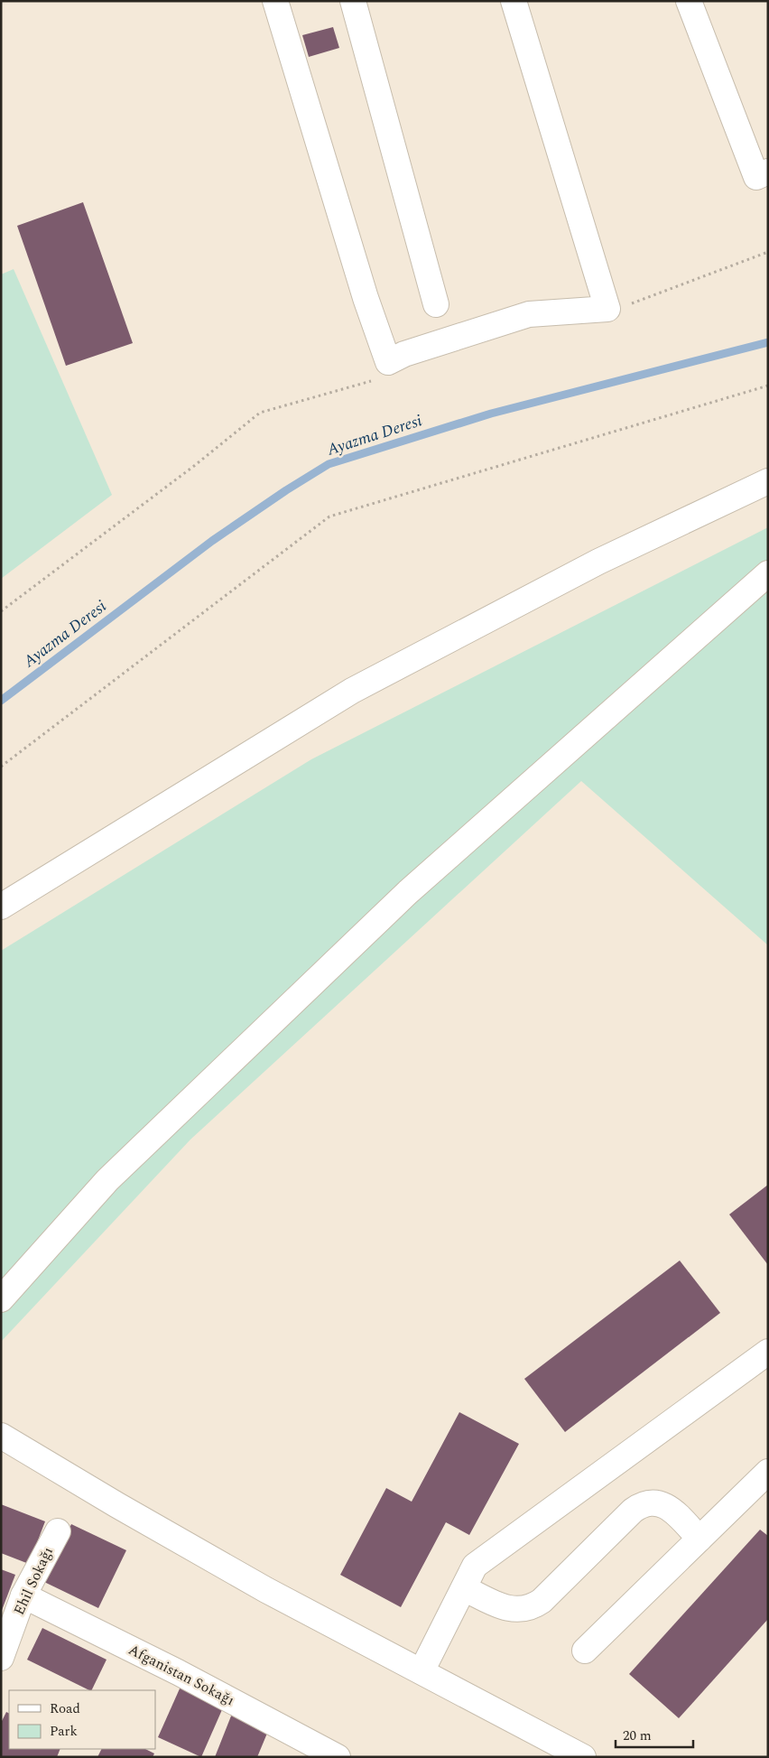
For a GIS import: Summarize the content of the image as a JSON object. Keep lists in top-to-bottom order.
{
  "streets": {
    "street": ["Ehil Sokağı", "Afganistan Sokağı"]
  },
  "crossings": [
    ["Ehil Sokağı", "Afganistan Sokağı"]
  ],
  "water": ["Ayazma Deresi"],
  "legend": ["Road", "Park"],
  "scale_bar": "20 m"
}
